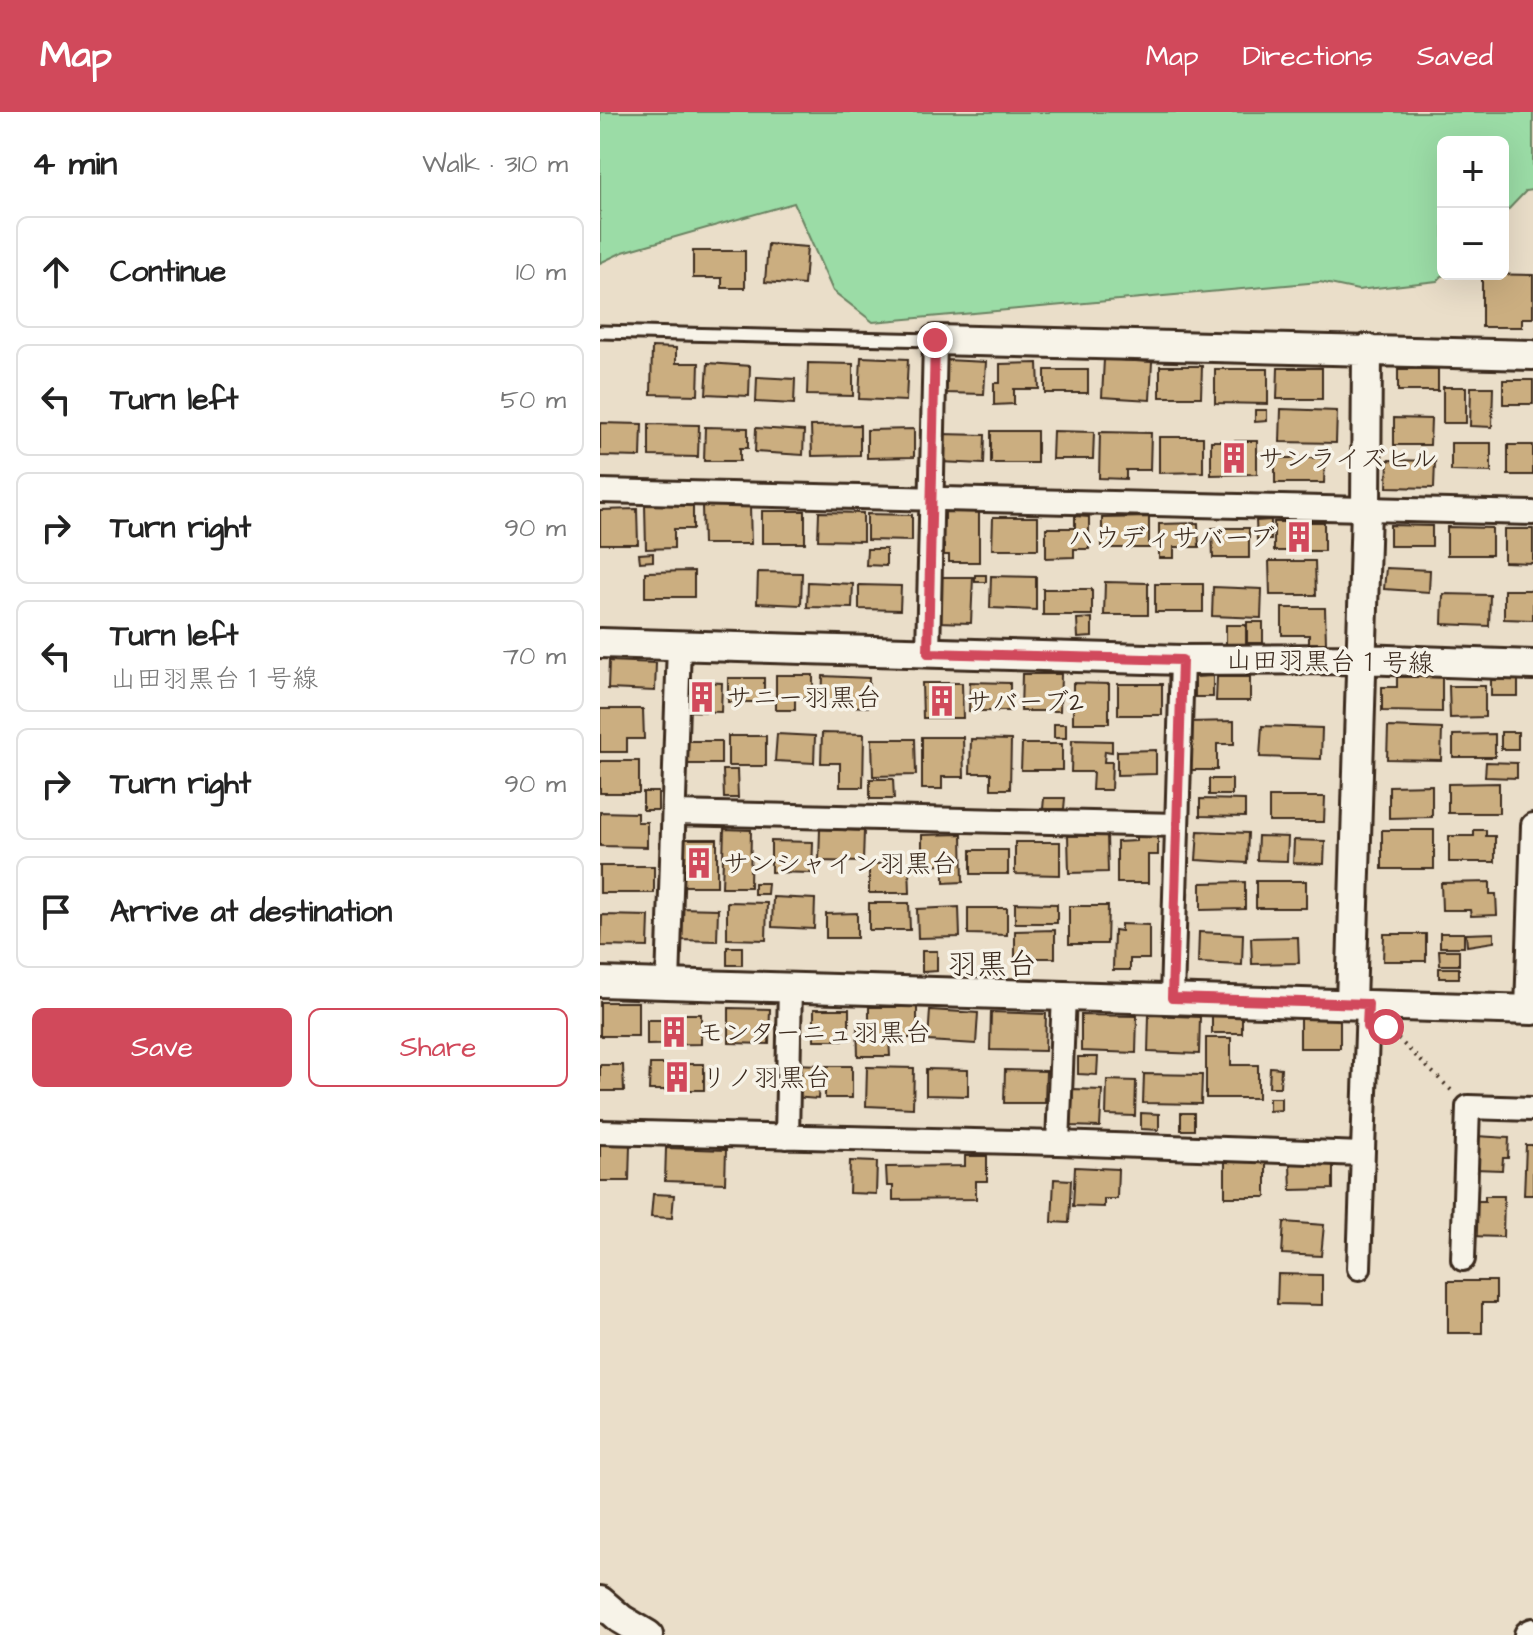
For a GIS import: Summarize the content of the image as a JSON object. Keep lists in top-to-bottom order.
{
  "streets": {
    "street": ["山田羽黒台１号線"]
  },
  "districts": ["羽黒台"],
  "places": {
    "building": [
      "サンライズヒル",
      "ハウディサバーブ",
      "サニー羽黒台",
      "サバーブ2",
      "サンシャイン羽黒台",
      "モンターニュ羽黒台",
      "リノ羽黒台"
    ]
  },
  "page": {
    "header": "Map",
    "nav": ["Map", "Directions", "Saved"],
    "heading": ["4 min", "Walk · 310 m"],
    "map_buttons": ["+", "−"],
    "list": [
      ["Continue", "10 m"],
      ["Turn left", "50 m"],
      ["Turn right", "90 m"],
      ["Turn left", "山田羽黒台１号線", "70 m"],
      ["Turn right", "90 m"],
      "Arrive at destination"
    ],
    "buttons": ["Save", "Share"]
  }
}
